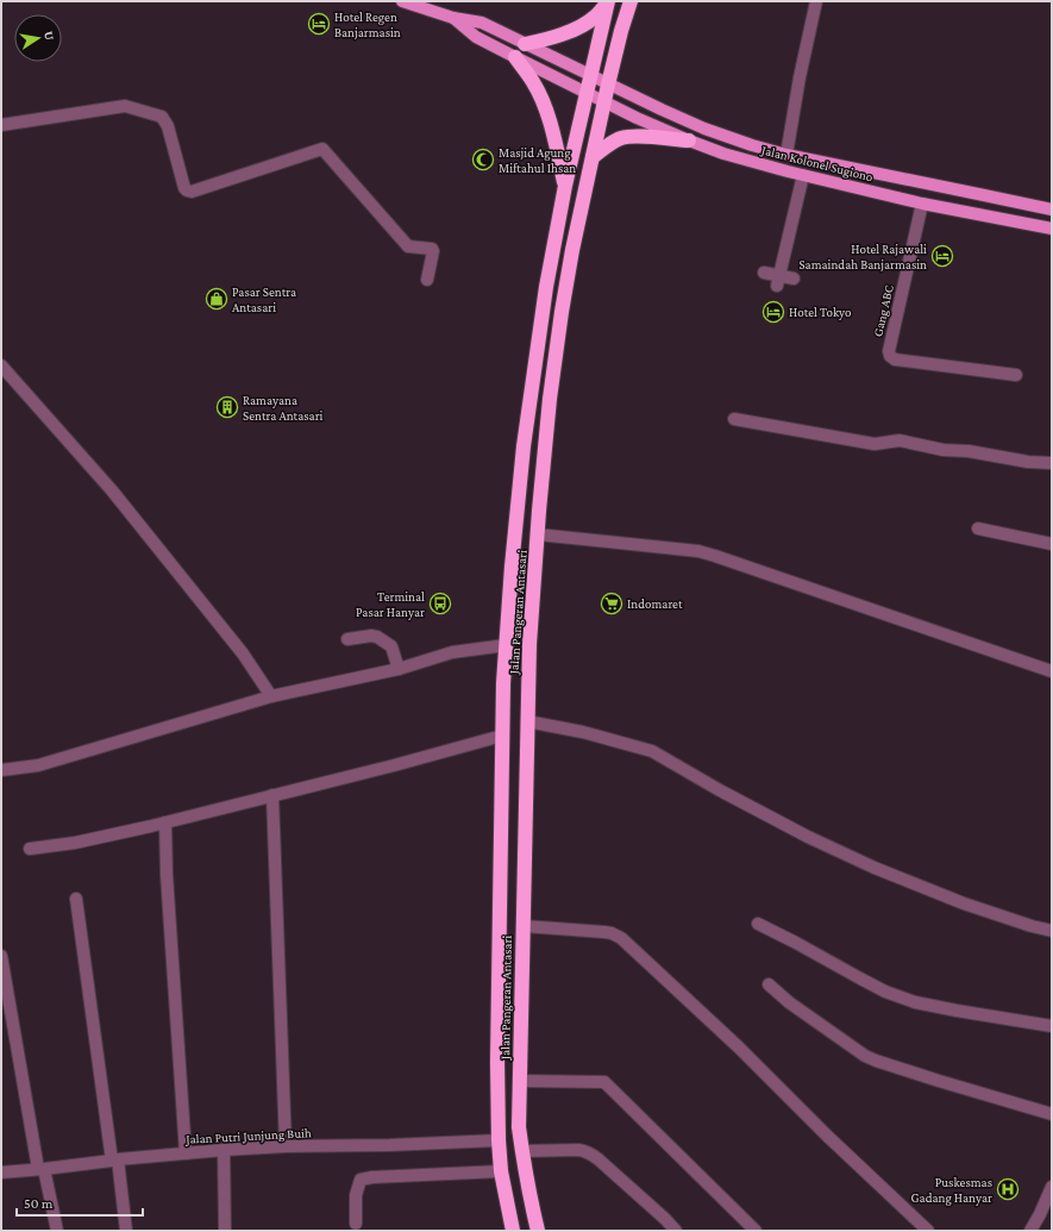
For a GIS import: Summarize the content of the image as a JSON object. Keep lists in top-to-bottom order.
{
  "streets": {
    "highway": ["Jalan Pangeran Antasari"],
    "main road": ["Jalan Kolonel Sugiono"],
    "street": ["Gang ABC", "Jalan Putri Junjung Buih"]
  },
  "crossings": [
    ["Jalan Kolonel Sugiono", "Gang ABC"],
    ["Jalan Kolonel Sugiono", "Jalan Pangeran Antasari"],
    ["Jalan Pangeran Antasari", "Jalan Putri Junjung Buih"]
  ],
  "places": {
    "hotel": ["Hotel Regen Banjarmasin", "Hotel Rajawali Samaindah Banjarmasin", "Hotel Tokyo"],
    "mosque": ["Masjid Agung Miftahul Ihsan"],
    "shop": ["Pasar Sentra Antasari"],
    "building": ["Ramayana Sentra Antasari"],
    "bus stop": ["Terminal Pasar Hanyar"],
    "supermarket": ["Indomaret"],
    "hospital": ["Puskesmas Gadang Hanyar"]
  },
  "scale_bar": "50 m",
  "north": "right"
}
